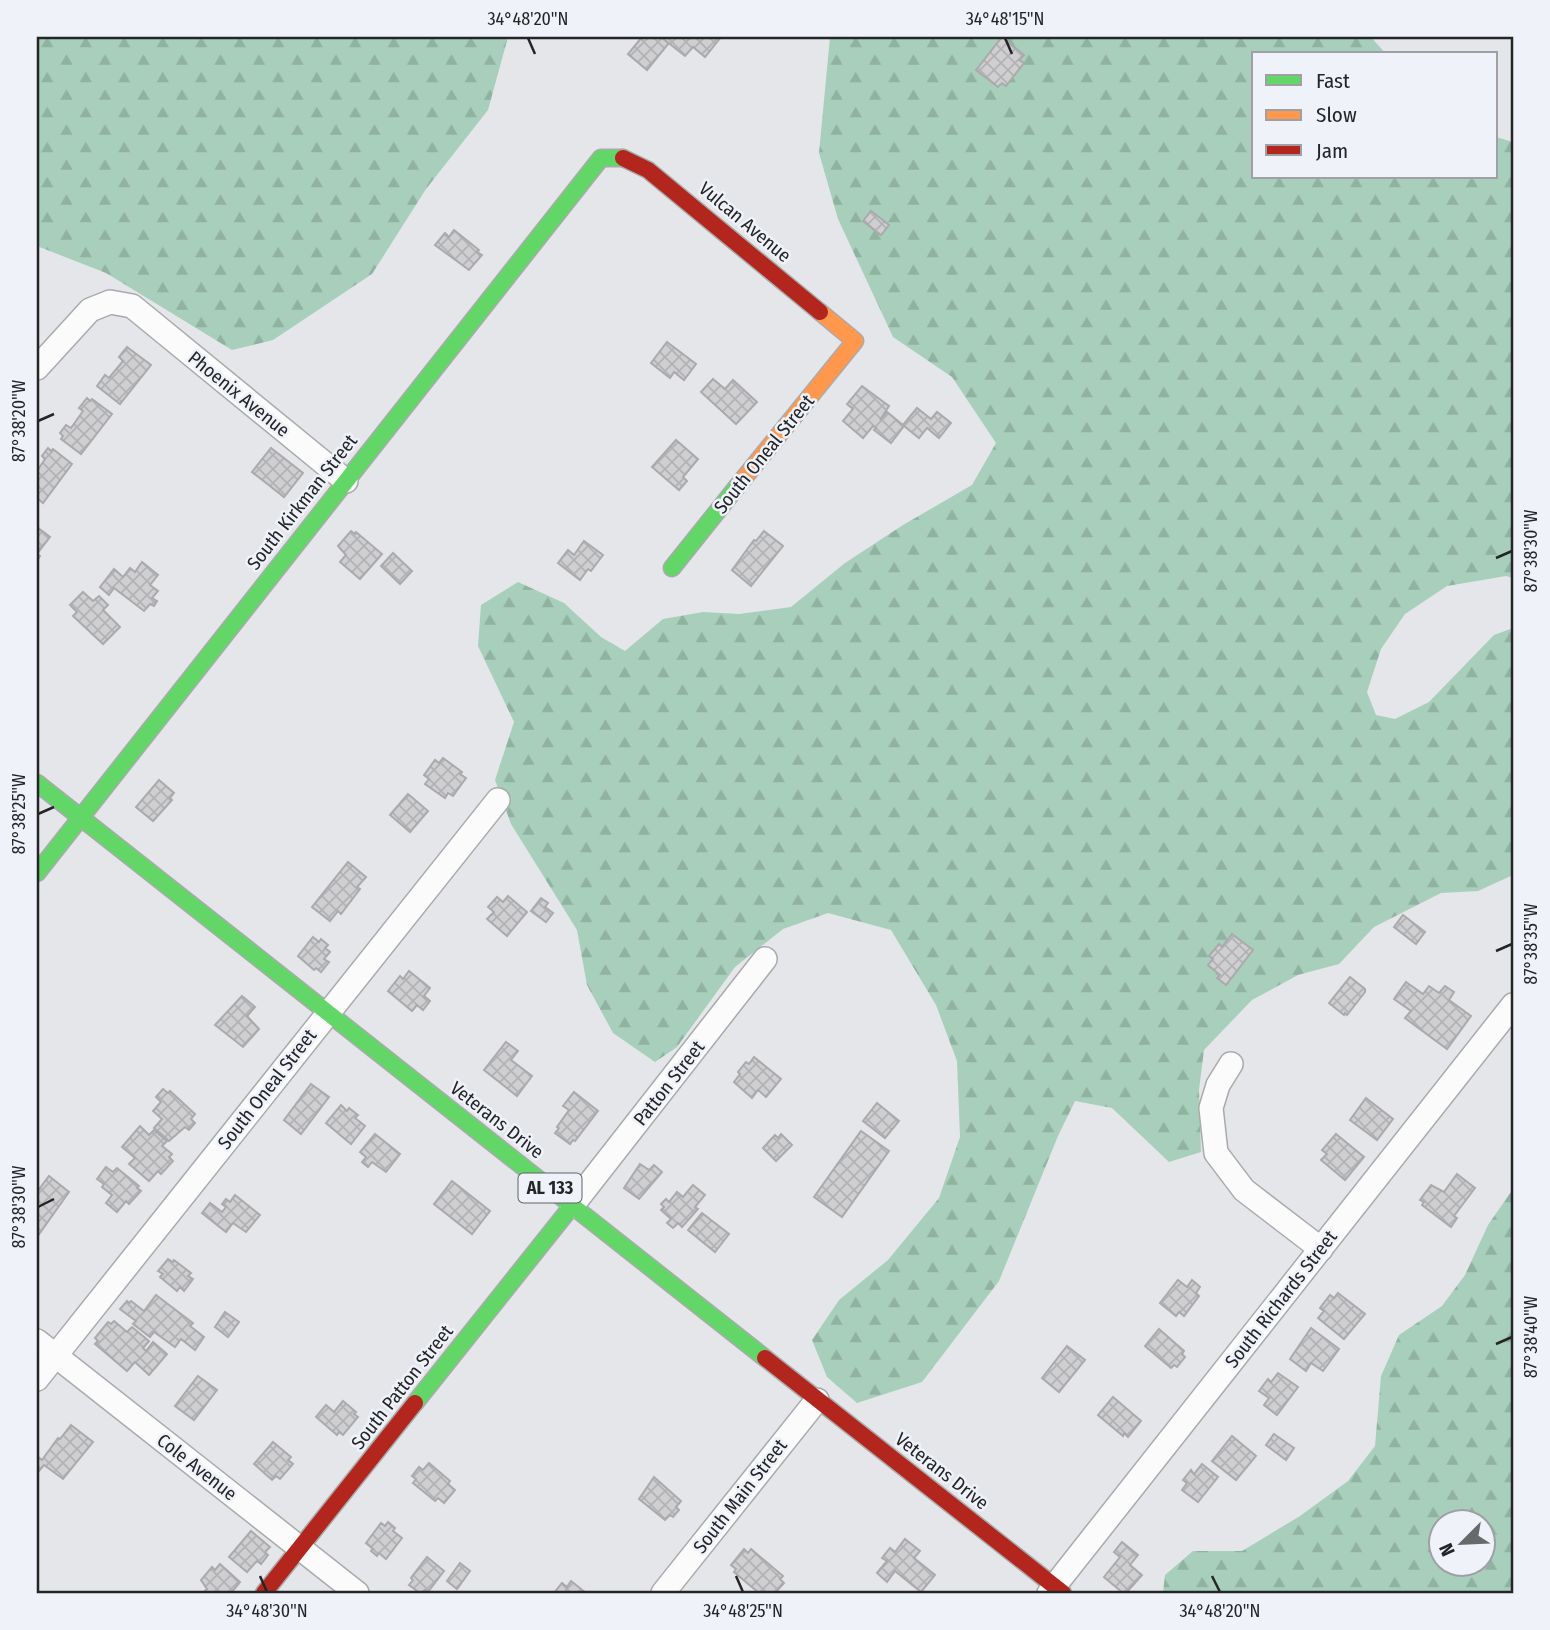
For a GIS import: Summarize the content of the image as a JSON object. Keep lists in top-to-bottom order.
{
  "streets": {
    "street": [
      "Vulcan Avenue",
      "Phoenix Avenue",
      "South Oneal Street",
      "South Kirkman Street",
      "Patton Street",
      "Veterans Drive",
      "AL 133",
      "South Richards Street",
      "South Patton Street",
      "Cole Avenue",
      "South Main Street"
    ]
  },
  "crossings": [
    ["Vulcan Avenue", "South Oneal Street"],
    ["Vulcan Avenue", "South Kirkman Street"],
    ["Phoenix Avenue", "South Kirkman Street"],
    ["South Oneal Street", "Veterans Drive"],
    ["South Oneal Street", "Cole Avenue"],
    ["South Kirkman Street", "Veterans Drive"],
    ["Patton Street", "Veterans Drive"],
    ["Patton Street", "South Patton Street"],
    ["Veterans Drive", "South Richards Street"],
    ["Veterans Drive", "South Patton Street"],
    ["Veterans Drive", "South Main Street"],
    ["South Patton Street", "Cole Avenue"]
  ],
  "legend": ["Fast", "Slow", "Jam"],
  "north": "bottom left",
  "coordinates": [
    "34°48'20\"N",
    "34°48'15\"N",
    "87°38'20\"W",
    "87°38'30\"W",
    "87°38'25\"W",
    "87°38'35\"W",
    "87°38'40\"W",
    "34°48'30\"N",
    "34°48'25\"N"
  ]
}
